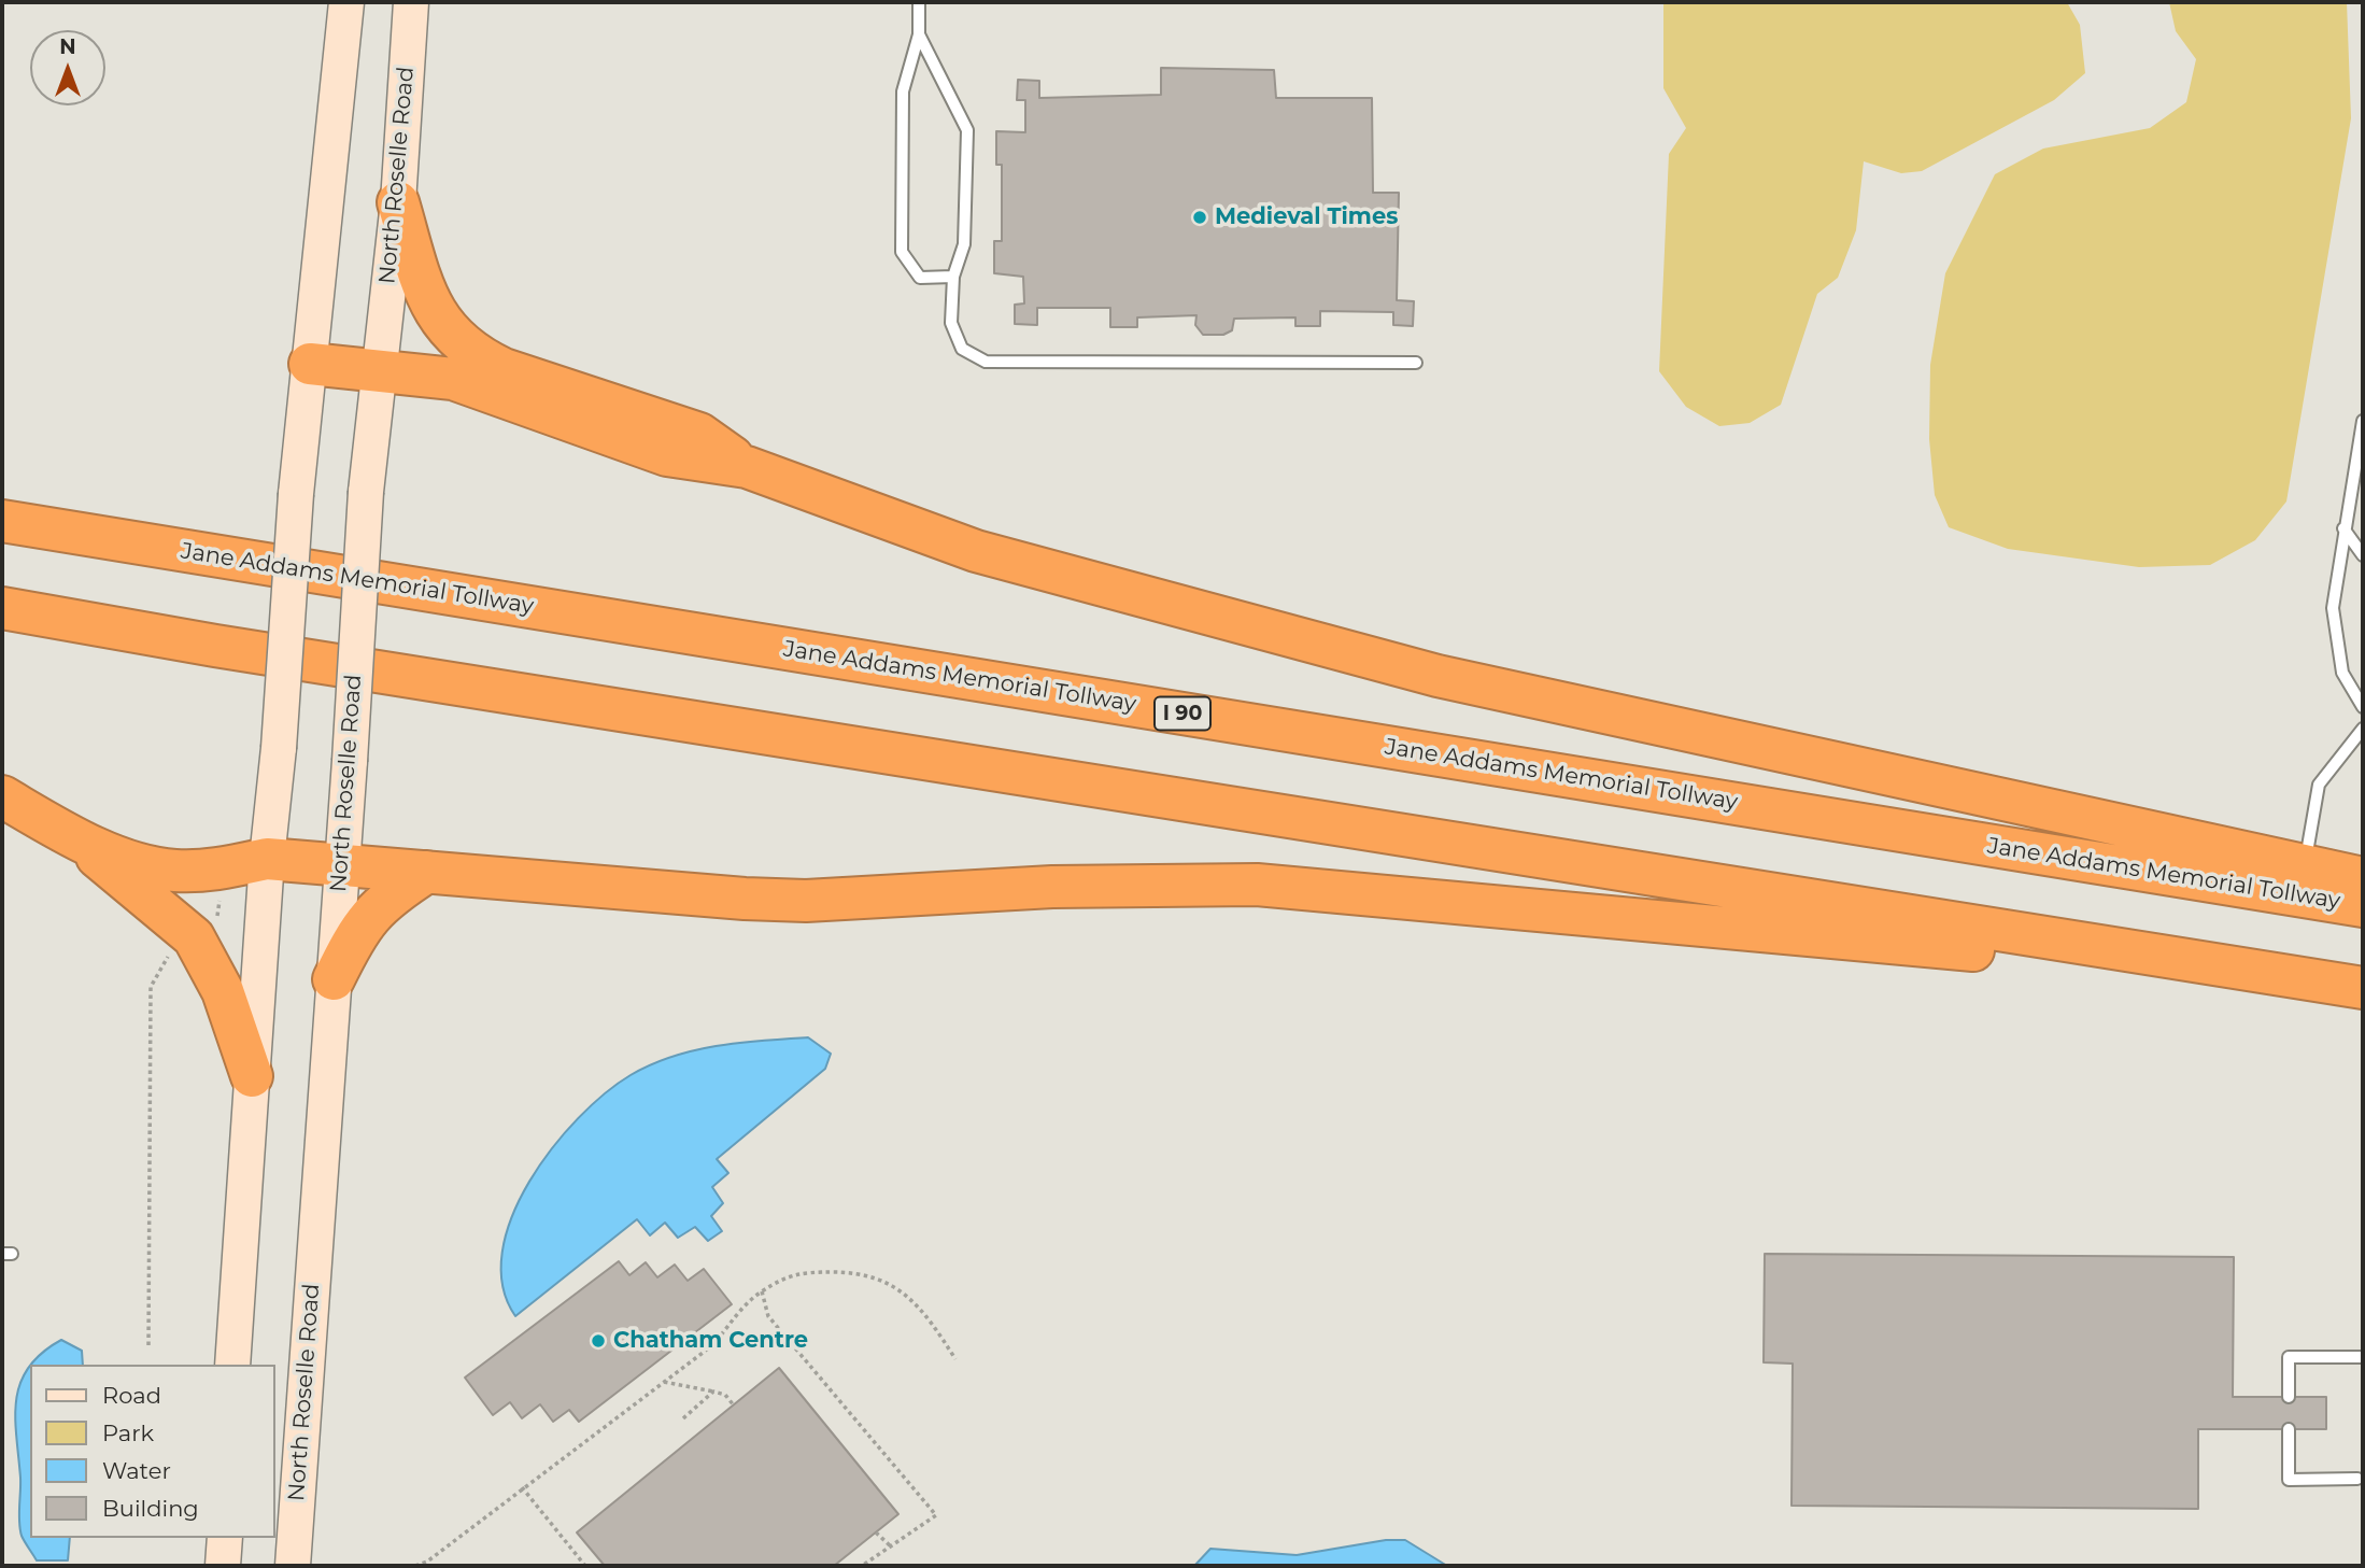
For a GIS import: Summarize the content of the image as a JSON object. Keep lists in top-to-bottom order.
{
  "streets": {
    "highway": ["Jane Addams Memorial Tollway", "I 90"],
    "main road": ["North Roselle Road"]
  },
  "places": ["Medieval Times", "Chatham Centre"],
  "legend": [
    "Road",
    "Park",
    "Water",
    "Building"
  ],
  "north": "top"
}
